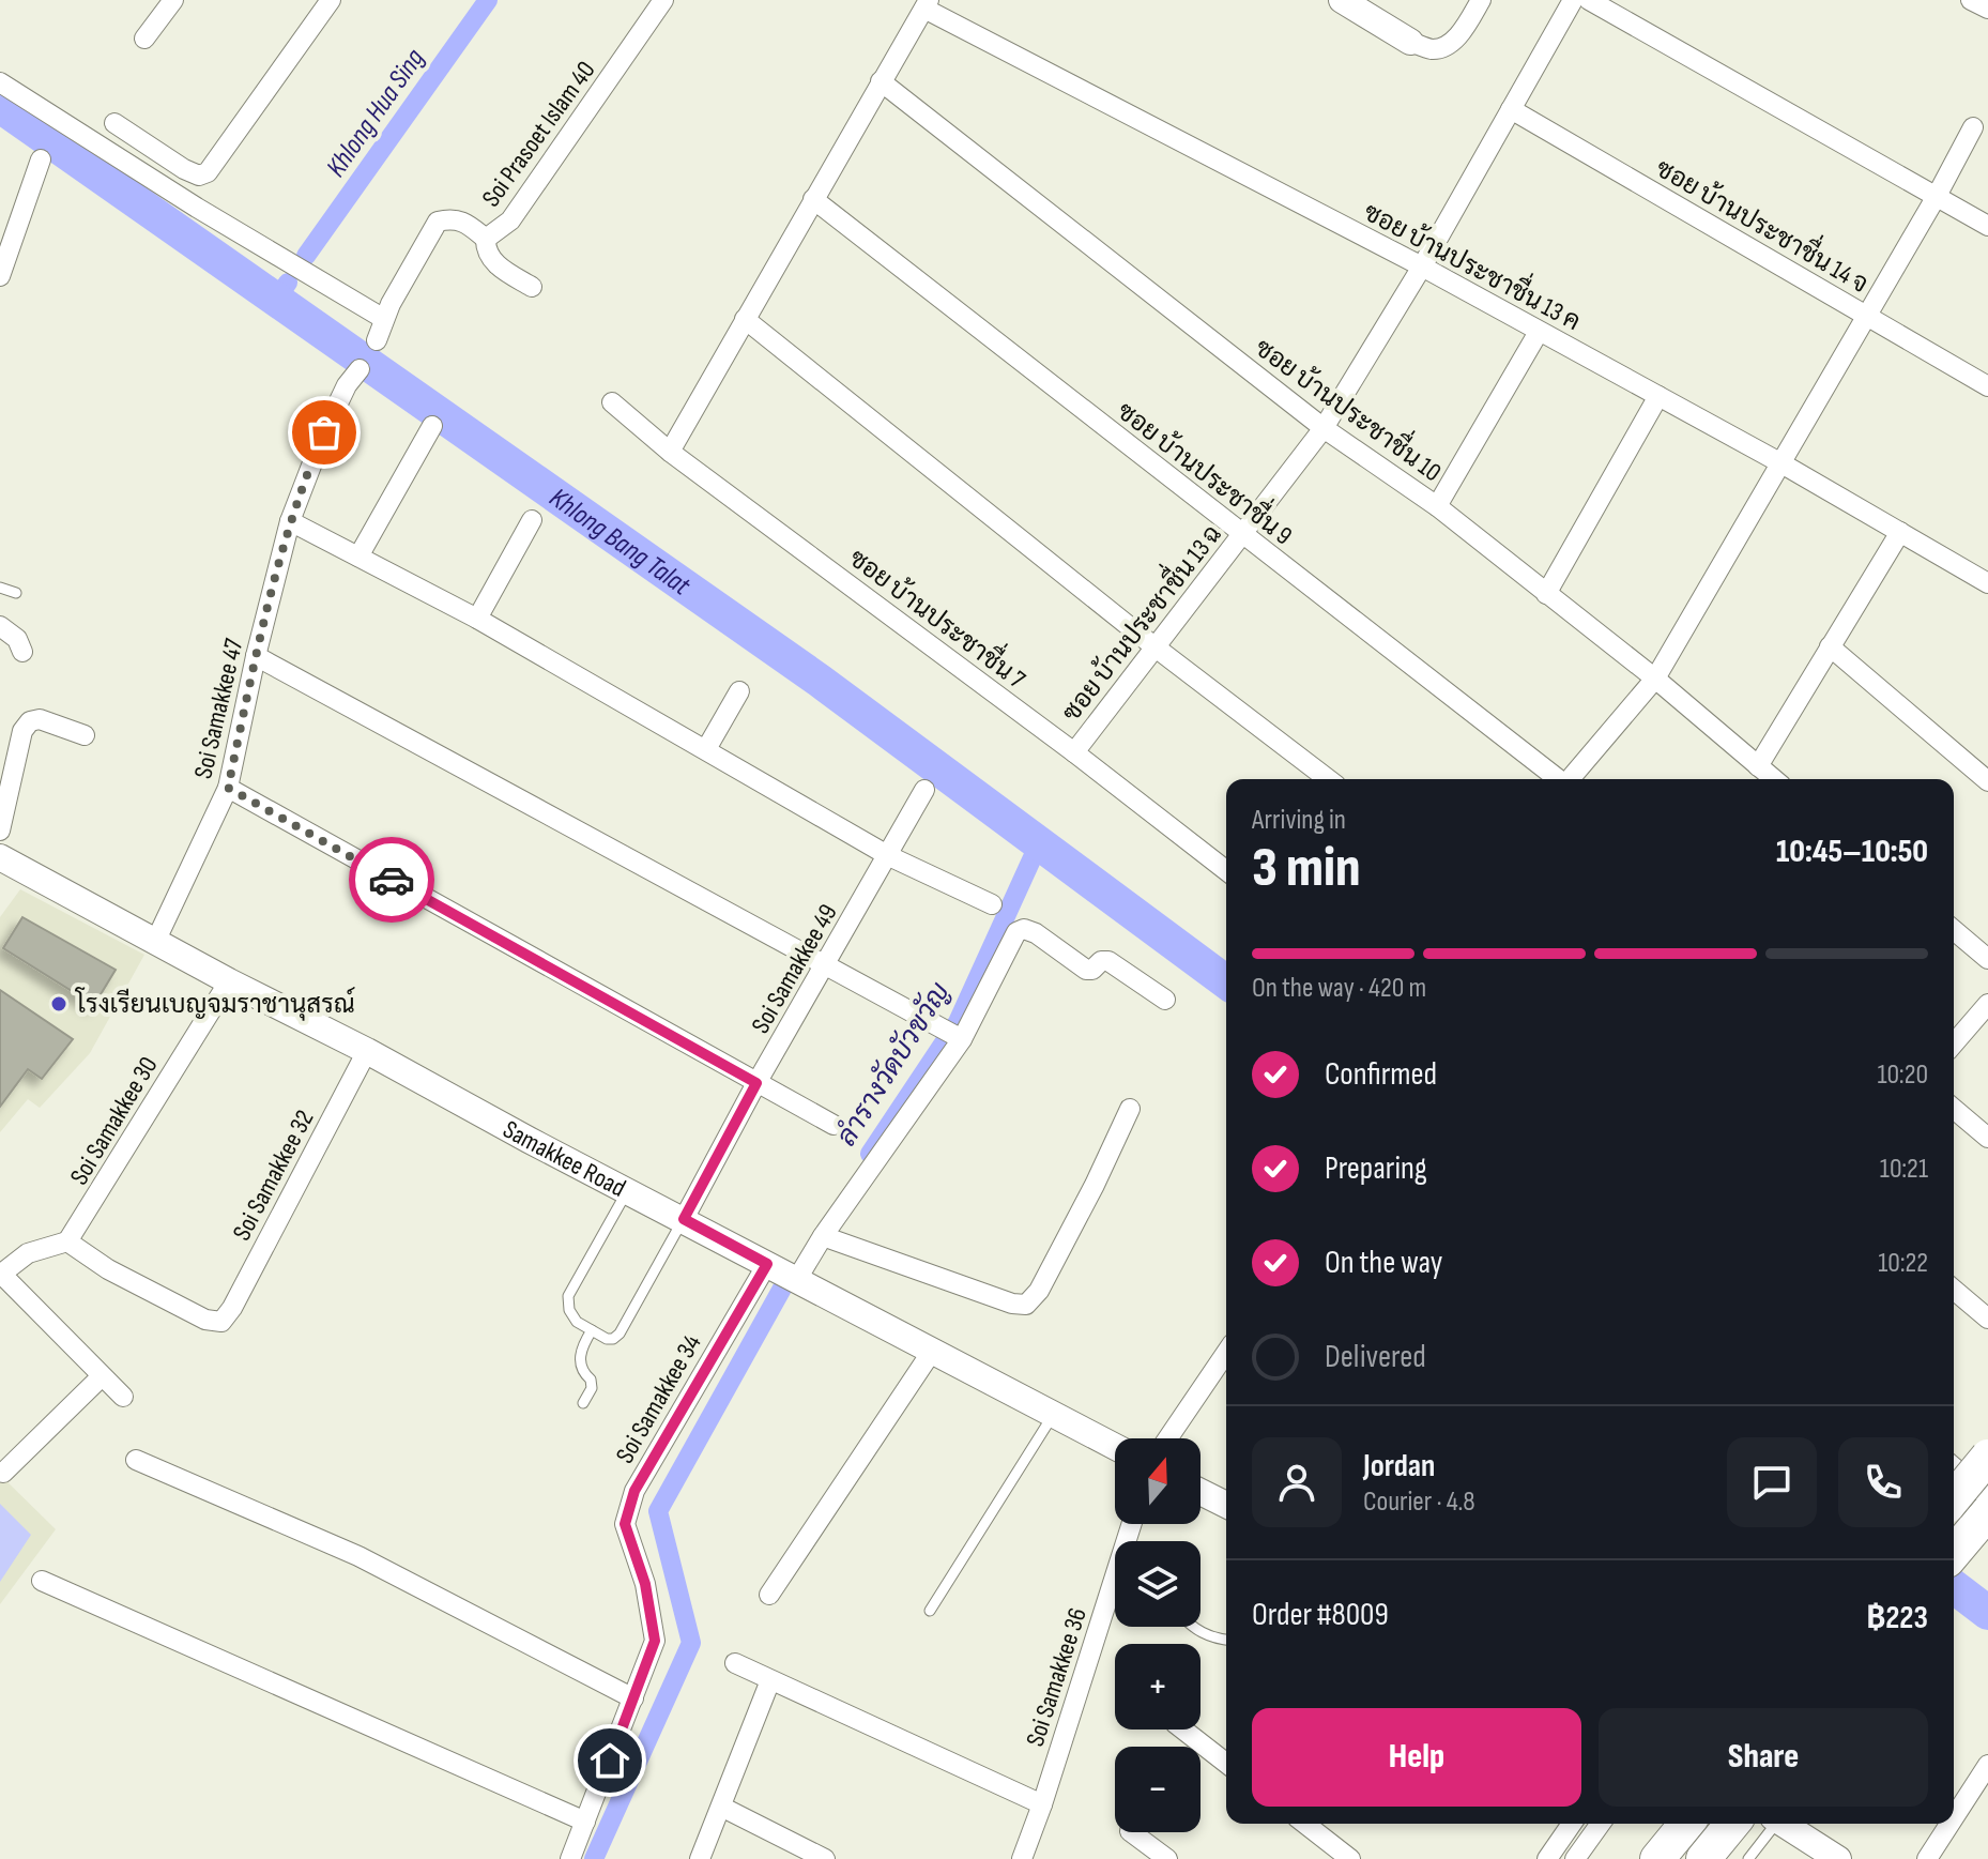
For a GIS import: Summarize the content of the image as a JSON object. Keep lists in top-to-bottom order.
{
  "streets": {
    "main road": ["Samakkee Road"],
    "street": [
      "Soi Prasoet Islam 40",
      "ซอย บ้านประชาชื่น 14 จ",
      "ซอย บ้านประชาชื่น 13 ค",
      "ซอย บ้านประชาชื่น 10",
      "ซอย บ้านประชาชื่น 9",
      "ซอย บ้านประชาชื่น 7",
      "ซอย บ้านประชาชื่น 13 ฉ",
      "Soi Samakkee 47",
      "Soi Samakkee 49",
      "Soi Samakkee 30",
      "Soi Samakkee 32",
      "Soi Samakkee 34",
      "Soi Samakkee 36"
    ]
  },
  "crossings": [
    ["ซอย บ้านประชาชื่น 14 จ", "ซอย บ้านประชาชื่น 13 ฉ"],
    ["ซอย บ้านประชาชื่น 13 ค", "ซอย บ้านประชาชื่น 13 ฉ"],
    ["ซอย บ้านประชาชื่น 10", "ซอย บ้านประชาชื่น 13 ฉ"],
    ["ซอย บ้านประชาชื่น 9", "ซอย บ้านประชาชื่น 13 ฉ"],
    ["ซอย บ้านประชาชื่น 7", "ซอย บ้านประชาชื่น 13 ฉ"],
    ["Soi Samakkee 47", "Samakkee Road"],
    ["Soi Samakkee 49", "Samakkee Road"],
    ["Soi Samakkee 30", "Samakkee Road"],
    ["Soi Samakkee 30", "Soi Samakkee 32"],
    ["Samakkee Road", "Soi Samakkee 32"],
    ["Samakkee Road", "Soi Samakkee 34"]
  ],
  "water": ["Khlong Hua Sing", "Khlong Bang Talat", "ลำรางวัดบัวขวัญ"],
  "places": ["โรงเรียนเบญจมราชานุสรณ์"],
  "north": "top",
  "page": {
    "heading": ["3 min", "Arriving in", "10:45–10:50"],
    "panel": [
      "Jordan",
      "Courier · 4.8",
      "Order #8009",
      "฿223"
    ],
    "bar": "On the way · 420 m",
    "list": [
      ["Confirmed", "10:20"],
      ["Preparing", "10:21"],
      ["On the way", "10:22"],
      "Delivered"
    ],
    "map_buttons": ["+", "−"],
    "buttons": ["Help", "Share"]
  }
}
